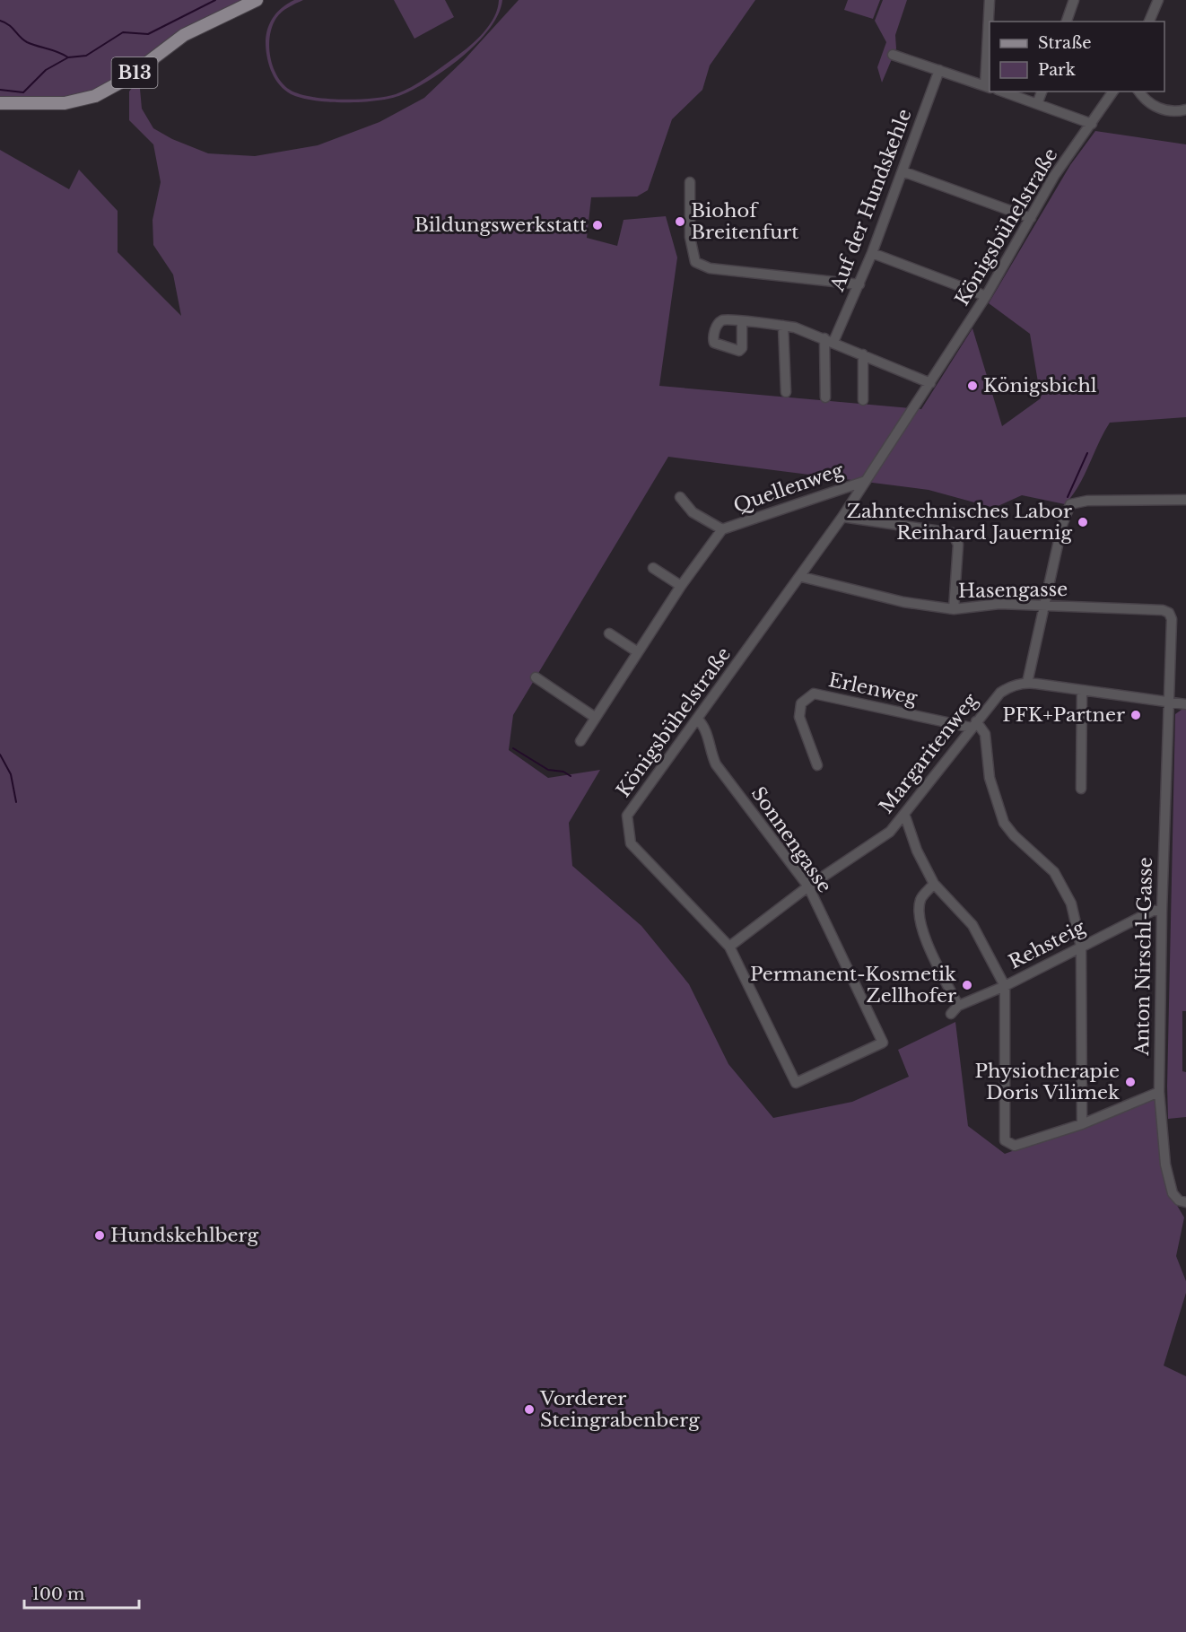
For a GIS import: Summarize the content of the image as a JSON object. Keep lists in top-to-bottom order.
{
  "streets": {
    "main road": ["B13"],
    "street": [
      "Auf der Hundskehle",
      "Königsbühelstraße",
      "Quellenweg",
      "Hasengasse",
      "Erlenweg",
      "Margaritenweg",
      "Sonnengasse",
      "Rehsteig",
      "Anton Nirschl-Gasse"
    ]
  },
  "crossings": [
    ["Königsbühelstraße", "Quellenweg"],
    ["Königsbühelstraße", "Hasengasse"],
    ["Königsbühelstraße", "Margaritenweg"],
    ["Königsbühelstraße", "Sonnengasse"],
    ["Hasengasse", "Margaritenweg"],
    ["Hasengasse", "Anton Nirschl-Gasse"],
    ["Erlenweg", "Margaritenweg"],
    ["Margaritenweg", "Sonnengasse"],
    ["Margaritenweg", "Anton Nirschl-Gasse"],
    ["Rehsteig", "Anton Nirschl-Gasse"]
  ],
  "places": [
    "Biohof Breitenfurt",
    "Bildungswerkstatt",
    "Königsbichl",
    "Zahntechnisches Labor Reinhard Jauernig",
    "PFK+Partner",
    "Permanent-Kosmetik Zellhofer",
    "Physiotherapie Doris Vilimek",
    "Hundskehlberg",
    "Vorderer Steingrabenberg"
  ],
  "legend": ["Straße", "Park"],
  "scale_bar": "100 m"
}
